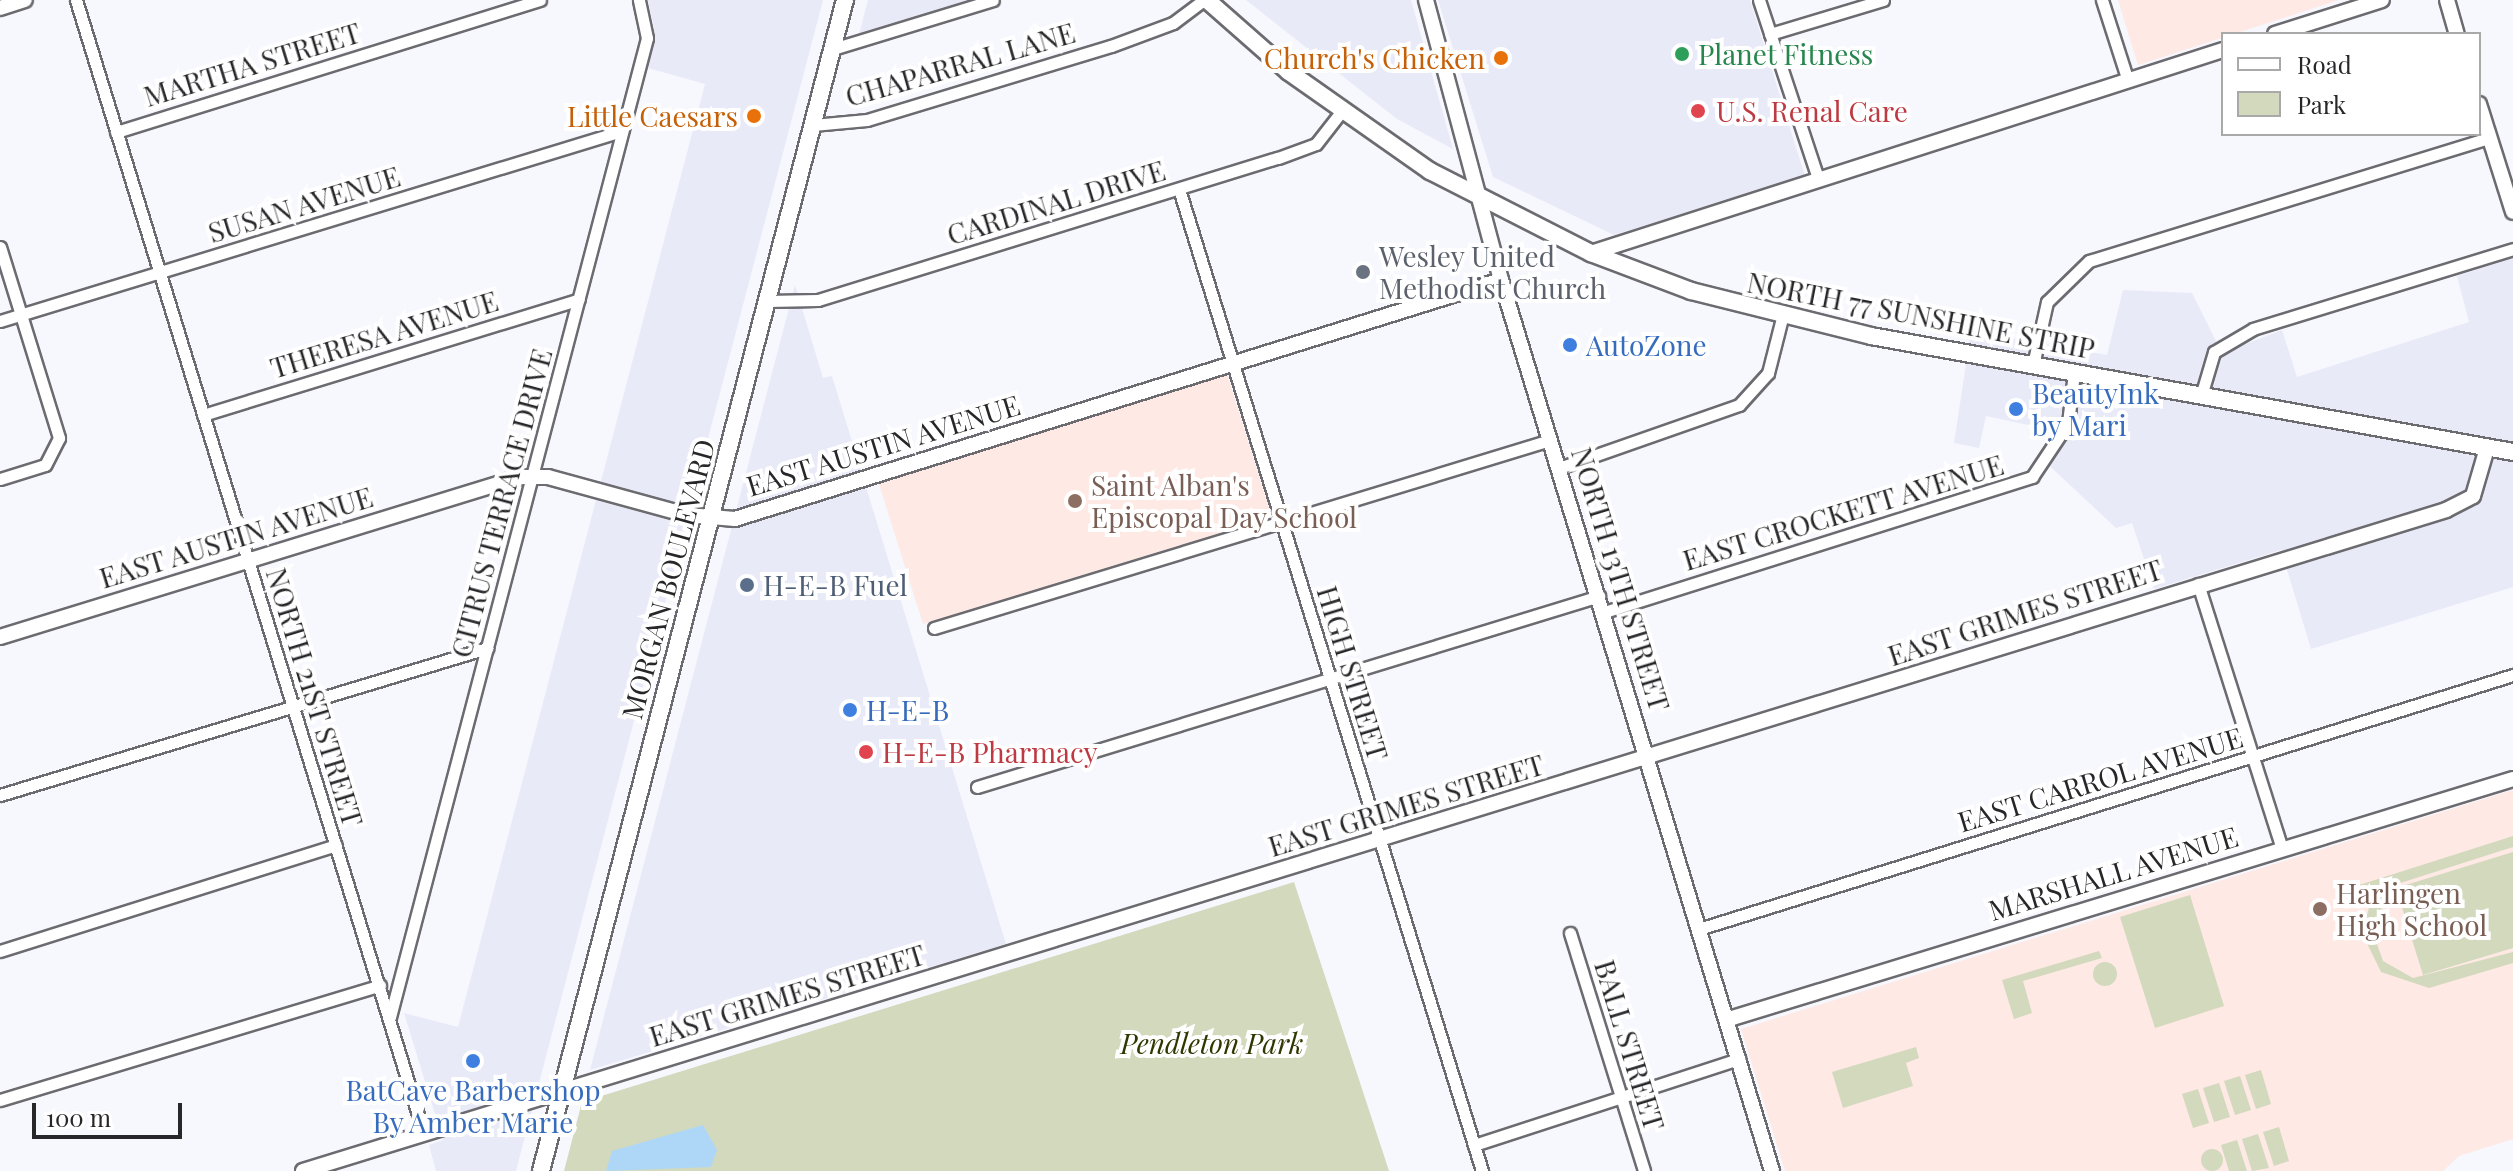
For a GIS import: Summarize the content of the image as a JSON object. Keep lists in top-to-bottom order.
{
  "streets": {
    "main road": ["NORTH 77 SUNSHINE STRIP", "MORGAN BOULEVARD"],
    "street": [
      "MARTHA STREET",
      "CHAPARRAL LANE",
      "CARDINAL DRIVE",
      "SUSAN AVENUE",
      "THERESA AVENUE",
      "EAST AUSTIN AVENUE",
      "CITRUS TERRACE DRIVE",
      "EAST CROCKETT AVENUE",
      "NORTH 13TH STREET",
      "EAST GRIMES STREET",
      "HIGH STREET",
      "NORTH 21ST STREET",
      "EAST CARROL AVENUE",
      "MARSHALL AVENUE",
      "BALL STREET"
    ]
  },
  "crossings": [
    ["MARTHA STREET", "NORTH 21ST STREET"],
    ["CHAPARRAL LANE", "NORTH 77 SUNSHINE STRIP"],
    ["CHAPARRAL LANE", "MORGAN BOULEVARD"],
    ["CARDINAL DRIVE", "NORTH 77 SUNSHINE STRIP"],
    ["CARDINAL DRIVE", "MORGAN BOULEVARD"],
    ["CARDINAL DRIVE", "HIGH STREET"],
    ["SUSAN AVENUE", "CITRUS TERRACE DRIVE"],
    ["SUSAN AVENUE", "NORTH 21ST STREET"],
    ["NORTH 77 SUNSHINE STRIP", "EAST CROCKETT AVENUE"],
    ["NORTH 77 SUNSHINE STRIP", "NORTH 13TH STREET"],
    ["NORTH 77 SUNSHINE STRIP", "EAST GRIMES STREET"],
    ["THERESA AVENUE", "CITRUS TERRACE DRIVE"],
    ["THERESA AVENUE", "NORTH 21ST STREET"],
    ["EAST AUSTIN AVENUE", "CITRUS TERRACE DRIVE"],
    ["EAST AUSTIN AVENUE", "MORGAN BOULEVARD"],
    ["EAST AUSTIN AVENUE", "NORTH 13TH STREET"],
    ["EAST AUSTIN AVENUE", "HIGH STREET"],
    ["EAST AUSTIN AVENUE", "NORTH 21ST STREET"],
    ["CITRUS TERRACE DRIVE", "NORTH 21ST STREET"],
    ["EAST CROCKETT AVENUE", "NORTH 13TH STREET"],
    ["MORGAN BOULEVARD", "EAST GRIMES STREET"],
    ["NORTH 13TH STREET", "EAST GRIMES STREET"],
    ["NORTH 13TH STREET", "EAST CARROL AVENUE"],
    ["NORTH 13TH STREET", "MARSHALL AVENUE"],
    ["EAST GRIMES STREET", "HIGH STREET"],
    ["EAST GRIMES STREET", "NORTH 21ST STREET"]
  ],
  "parks": ["Pendleton Park"],
  "places": [
    "Planet Fitness",
    "Church's Chicken",
    "U.S. Renal Care",
    "Little Caesars",
    "Wesley United Methodist Church",
    "AutoZone",
    "BeautyInk by Mari",
    "Saint Alban's Episcopal Day School",
    "H-E-B Fuel",
    "H-E-B",
    "H-E-B Pharmacy",
    "Harlingen High School",
    "BatCave Barbershop By Amber Marie"
  ],
  "legend": ["Road", "Park"],
  "scale_bar": "100 m"
}
